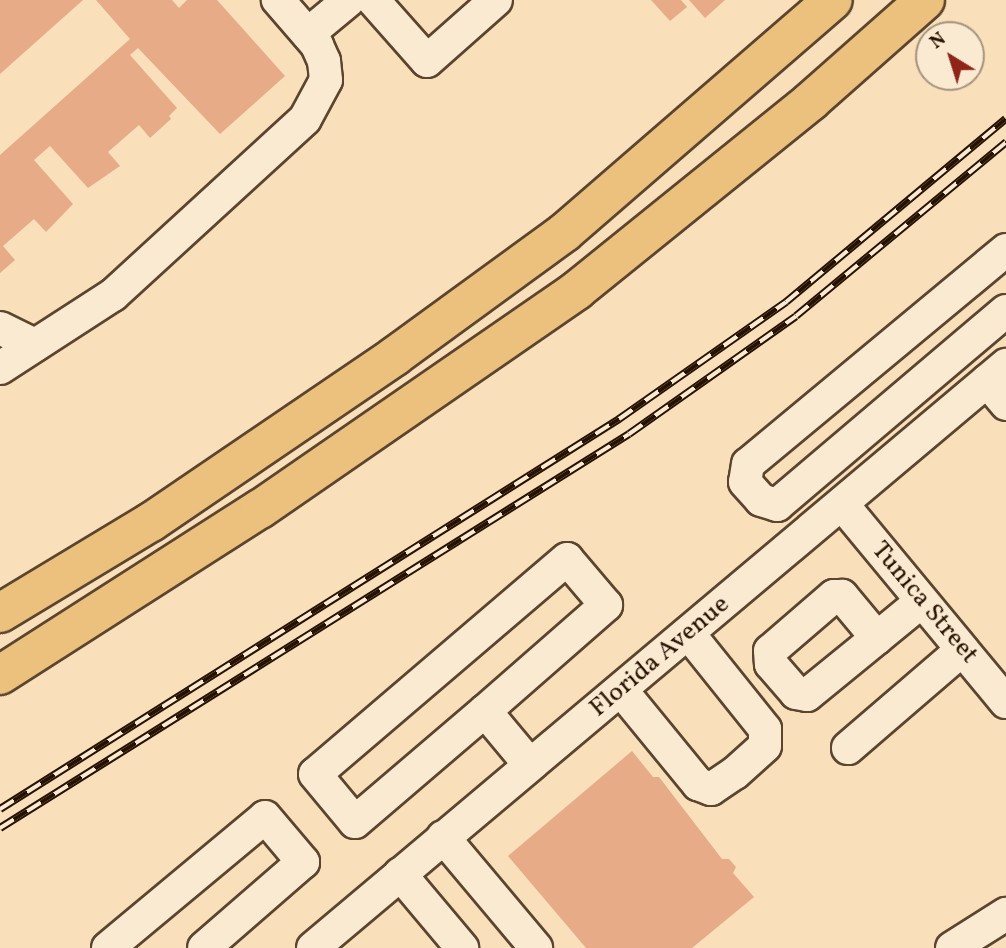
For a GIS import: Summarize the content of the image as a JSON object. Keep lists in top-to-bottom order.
{
  "streets": {
    "street": ["Tunica Street", "Florida Avenue"]
  },
  "crossings": [
    ["Tunica Street", "Florida Avenue"]
  ],
  "north": "top left"
}
